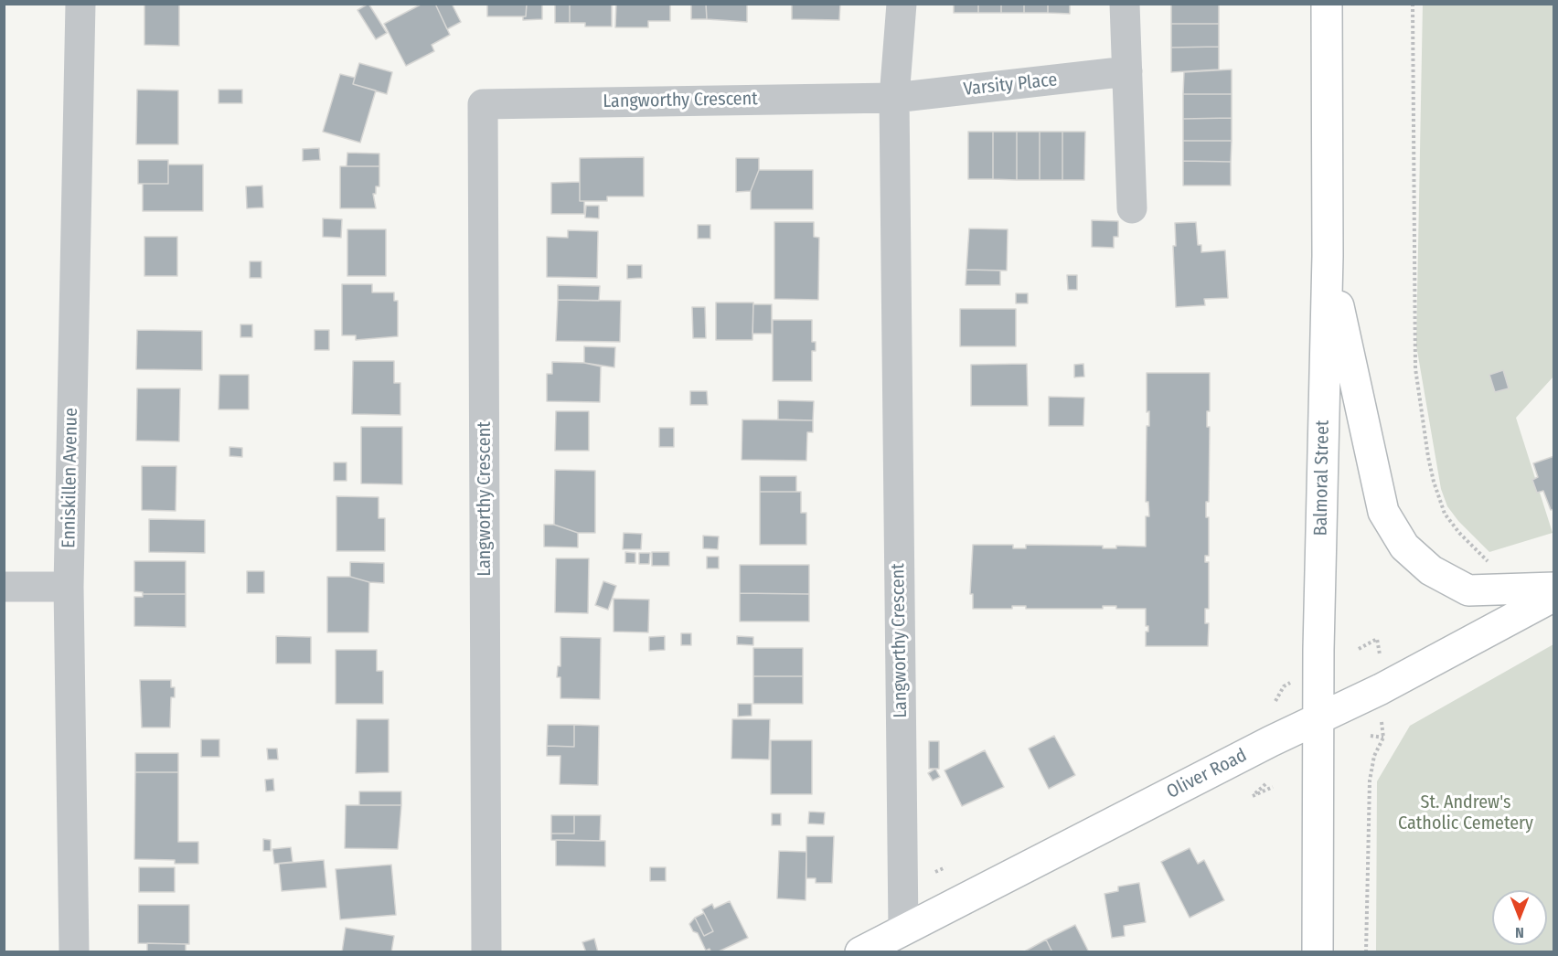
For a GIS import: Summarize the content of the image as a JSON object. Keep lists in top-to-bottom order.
{
  "streets": {
    "main road": ["Balmoral Street", "Oliver Road"],
    "street": ["Varsity Place", "Langworthy Crescent", "Enniskillen Avenue"]
  },
  "crossings": [
    ["Varsity Place", "Langworthy Crescent"],
    ["Langworthy Crescent", "Oliver Road"],
    ["Balmoral Street", "Oliver Road"]
  ],
  "parks": ["St. Andrew's Catholic Cemetery"],
  "north": "bottom"
}
